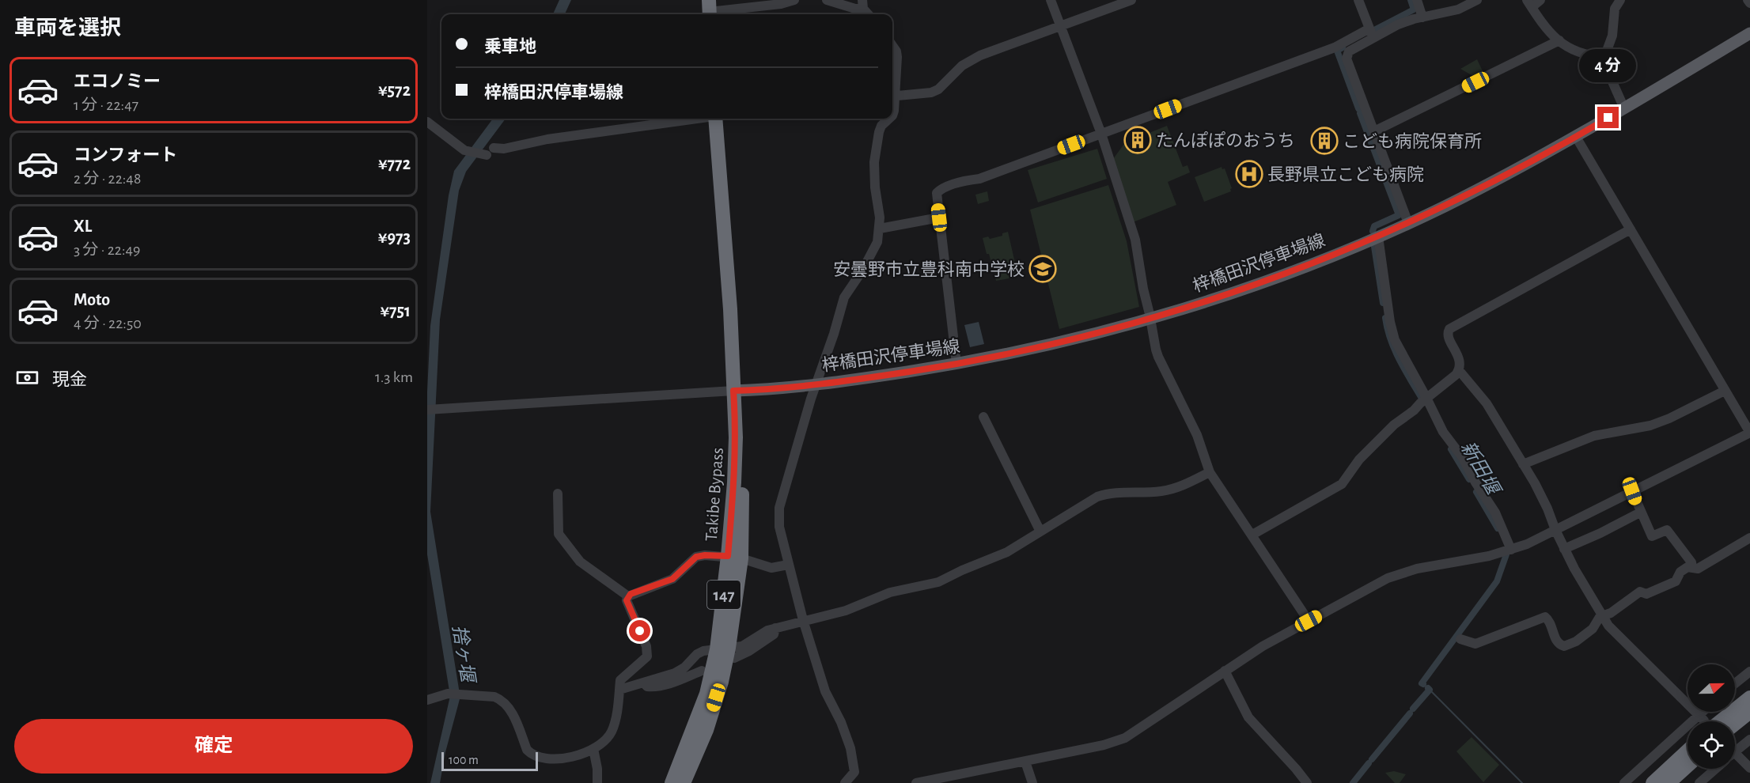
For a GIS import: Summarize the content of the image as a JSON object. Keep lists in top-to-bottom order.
{
  "streets": {
    "highway": ["Takibe Bypass", "147"],
    "main road": ["梓橋田沢停車場線"]
  },
  "crossings": [
    ["梓橋田沢停車場線", "Takibe Bypass"]
  ],
  "water": ["新田堰", "捨ヶ堰"],
  "places": {
    "building": ["たんぽぽのおうち", "こども病院保育所"],
    "hospital": ["長野県立こども病院"],
    "school or university": ["安曇野市立豊科南中学校"]
  },
  "scale_bar": "100 m",
  "north": "right",
  "page": {
    "heading": "車両を選択",
    "banner": ["乗車地", "梓橋田沢停車場線"],
    "bubble": "4 分",
    "list": [
      {
        "name": "エコノミー",
        "note": "1 分 · 22:47",
        "value": "¥572"
      },
      {
        "name": "コンフォート",
        "note": "2 分 · 22:48",
        "value": "¥772"
      },
      {
        "name": "XL",
        "note": "3 分 · 22:49",
        "value": "¥973"
      },
      {
        "name": "Moto",
        "note": "4 分 · 22:50",
        "value": "¥751"
      }
    ],
    "pay": ["現金", "1.3 km"],
    "buttons": "確定",
    "scale": "100 m"
  }
}
